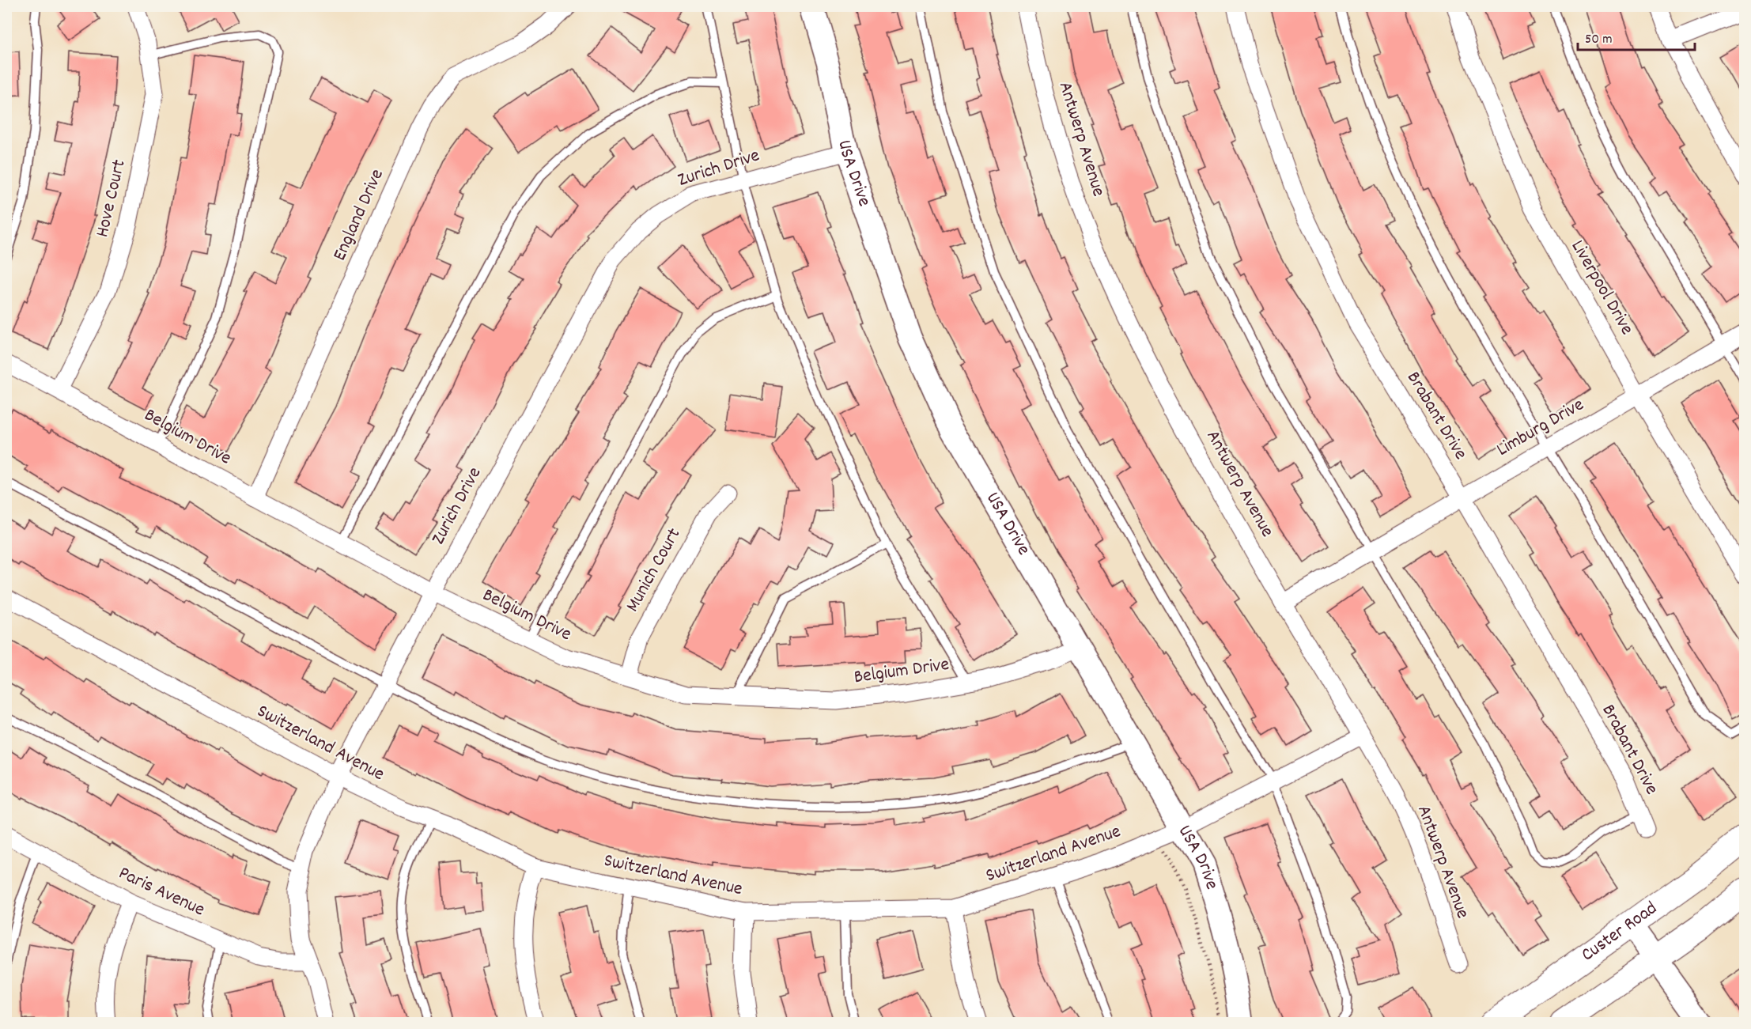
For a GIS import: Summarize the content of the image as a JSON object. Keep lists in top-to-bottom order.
{
  "streets": {
    "main road": ["Custer Road"],
    "street": [
      "Antwerp Avenue",
      "Zurich Drive",
      "USA Drive",
      "Hove Court",
      "England Drive",
      "Liverpool Drive",
      "Brabant Drive",
      "Limburg Drive",
      "Belgium Drive",
      "Munich Court",
      "Switzerland Avenue",
      "Paris Avenue"
    ]
  },
  "crossings": [
    ["Antwerp Avenue", "Limburg Drive"],
    ["Antwerp Avenue", "Switzerland Avenue"],
    ["Zurich Drive", "USA Drive"],
    ["Zurich Drive", "Belgium Drive"],
    ["Zurich Drive", "Switzerland Avenue"],
    ["Zurich Drive", "Paris Avenue"],
    ["USA Drive", "Belgium Drive"],
    ["USA Drive", "Switzerland Avenue"],
    ["Hove Court", "Belgium Drive"],
    ["England Drive", "Belgium Drive"],
    ["Liverpool Drive", "Limburg Drive"],
    ["Brabant Drive", "Limburg Drive"],
    ["Belgium Drive", "Munich Court"]
  ],
  "scale_bar": "50 m"
}
